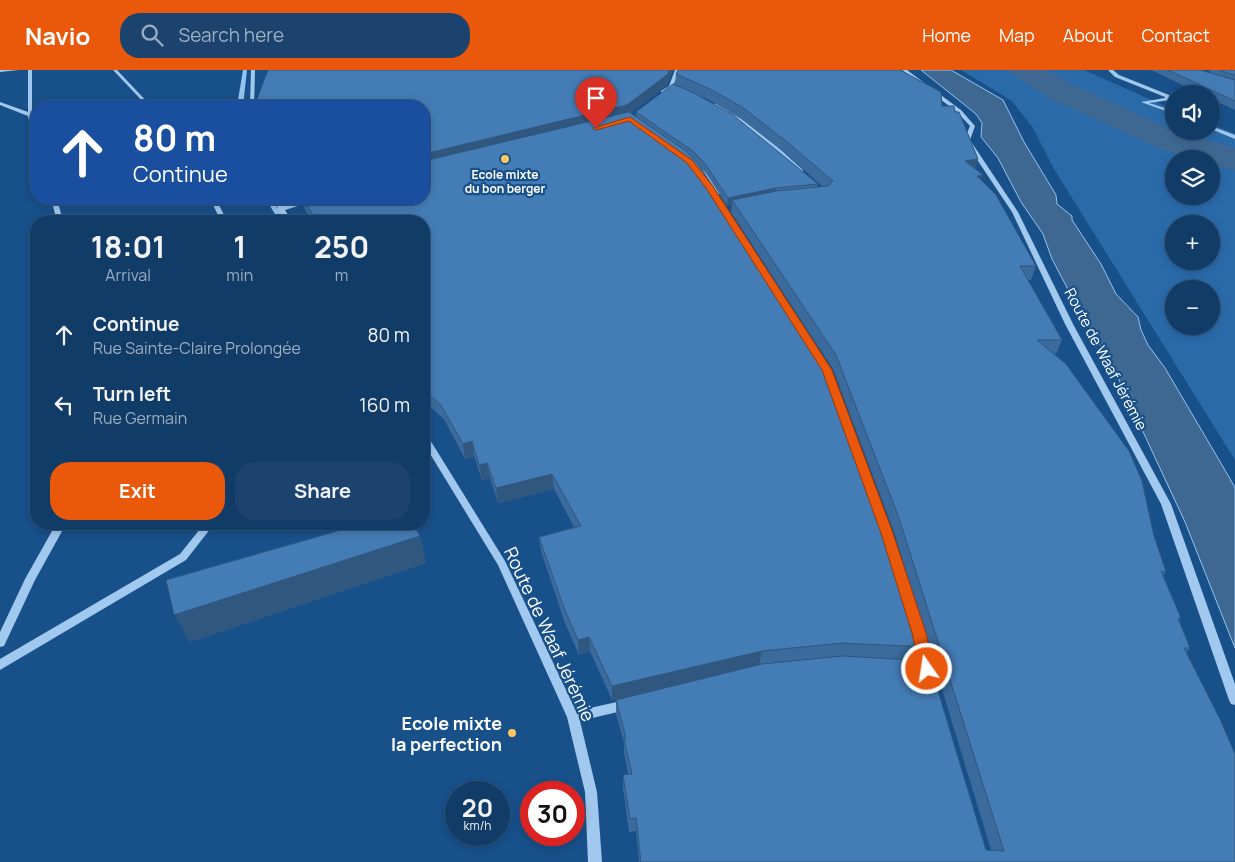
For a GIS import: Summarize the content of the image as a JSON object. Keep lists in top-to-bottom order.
{
  "streets": {
    "street": ["Route de Waaf Jérémie"]
  },
  "places": ["Ecole mixte du bon berger", "Ecole mixte la perfection"],
  "page": {
    "header": "Navio",
    "search": "Search here",
    "nav": [
      "Home",
      "Map",
      "About",
      "Contact"
    ],
    "map_buttons": ["+", "−"],
    "turn": ["80 m", "Continue"],
    "eta": [
      "18:01",
      "Arrival",
      "1",
      "min",
      "250",
      "m"
    ],
    "list": [
      {
        "name": "Continue",
        "note": "Rue Sainte-Claire Prolongée",
        "value": "80 m"
      },
      {
        "name": "Turn left",
        "note": "Rue Germain",
        "value": "160 m"
      }
    ],
    "buttons": ["Exit", "Share"],
    "speed": "20 km/h",
    "limit": "30"
  }
}
